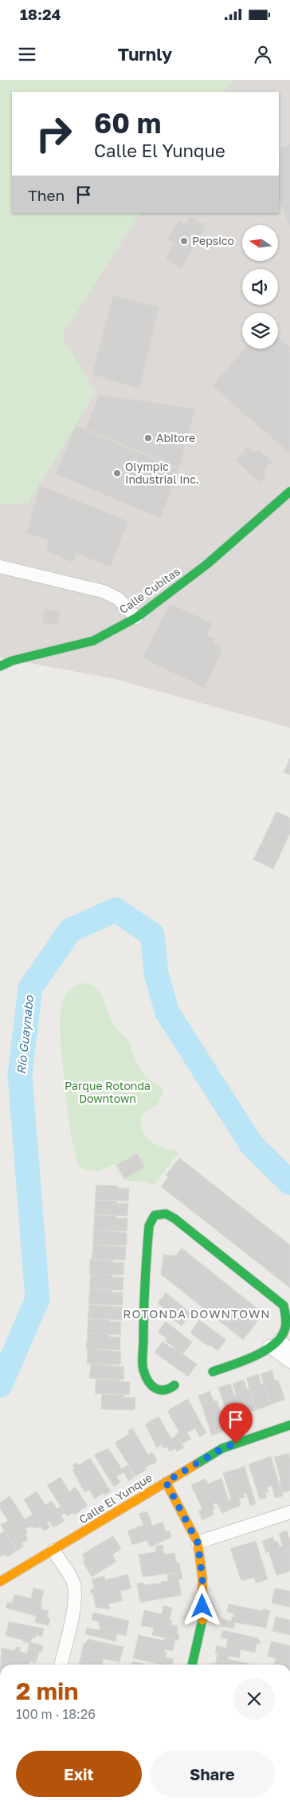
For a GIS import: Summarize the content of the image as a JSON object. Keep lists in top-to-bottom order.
{
  "streets": {
    "street": ["Calle Cubitas", "Calle El Yunque"]
  },
  "districts": ["ROTONDA DOWNTOWN"],
  "water": ["Río Guaynabo"],
  "parks": ["Parque Rotonda Downtown"],
  "places": ["Pepsico", "Abitore", "Olympic Industrial Inc."],
  "north": "left",
  "page": {
    "status": "18:24",
    "header": "Turnly",
    "turn": ["60 m", "Calle El Yunque"],
    "then": "Then",
    "heading": ["2 min", "100 m · 18:26"],
    "buttons": ["Exit", "Share"]
  }
}
